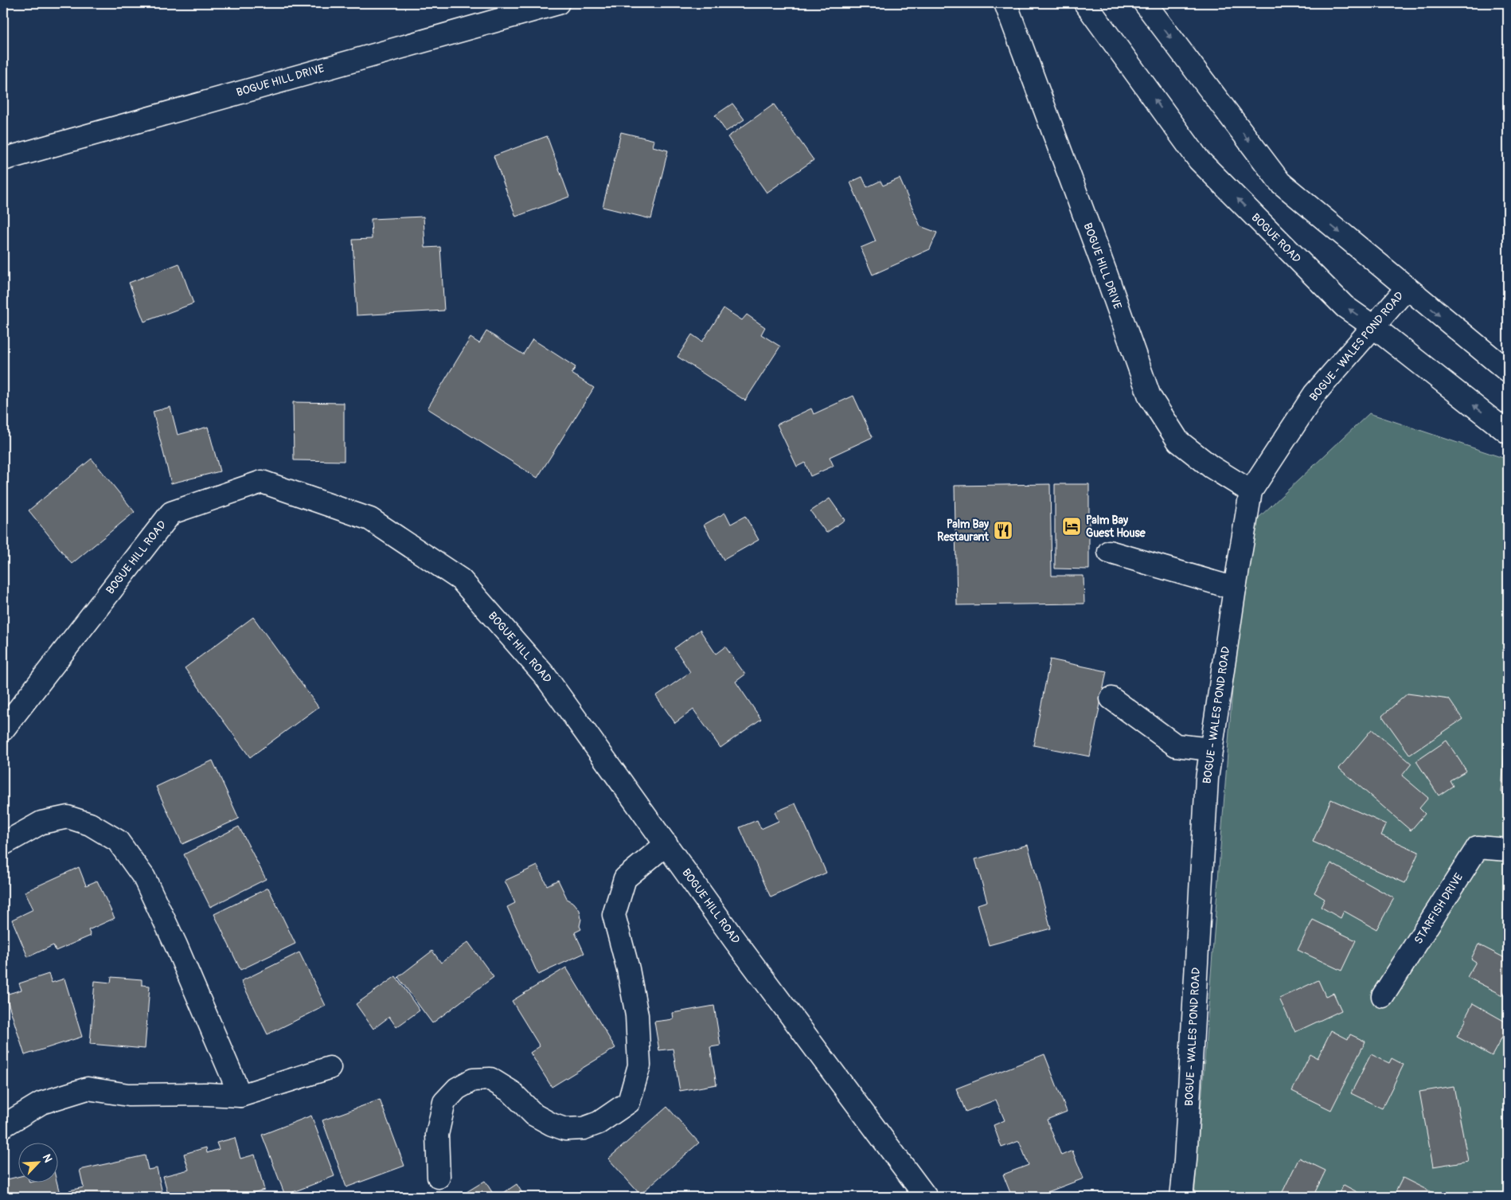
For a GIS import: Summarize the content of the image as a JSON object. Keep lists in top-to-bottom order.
{
  "streets": {
    "street": [
      "BOGUE HILL DRIVE",
      "BOGUE ROAD",
      "BOGUE - WALES POND ROAD",
      "BOGUE HILL ROAD",
      "STARFISH DRIVE"
    ]
  },
  "crossings": [
    ["BOGUE HILL DRIVE", "BOGUE - WALES POND ROAD"],
    ["BOGUE ROAD", "BOGUE - WALES POND ROAD"]
  ],
  "places": {
    "hotel": ["Palm Bay Guest House"],
    "restaurant": ["Palm Bay Restaurant"]
  },
  "north": "top right"
}
